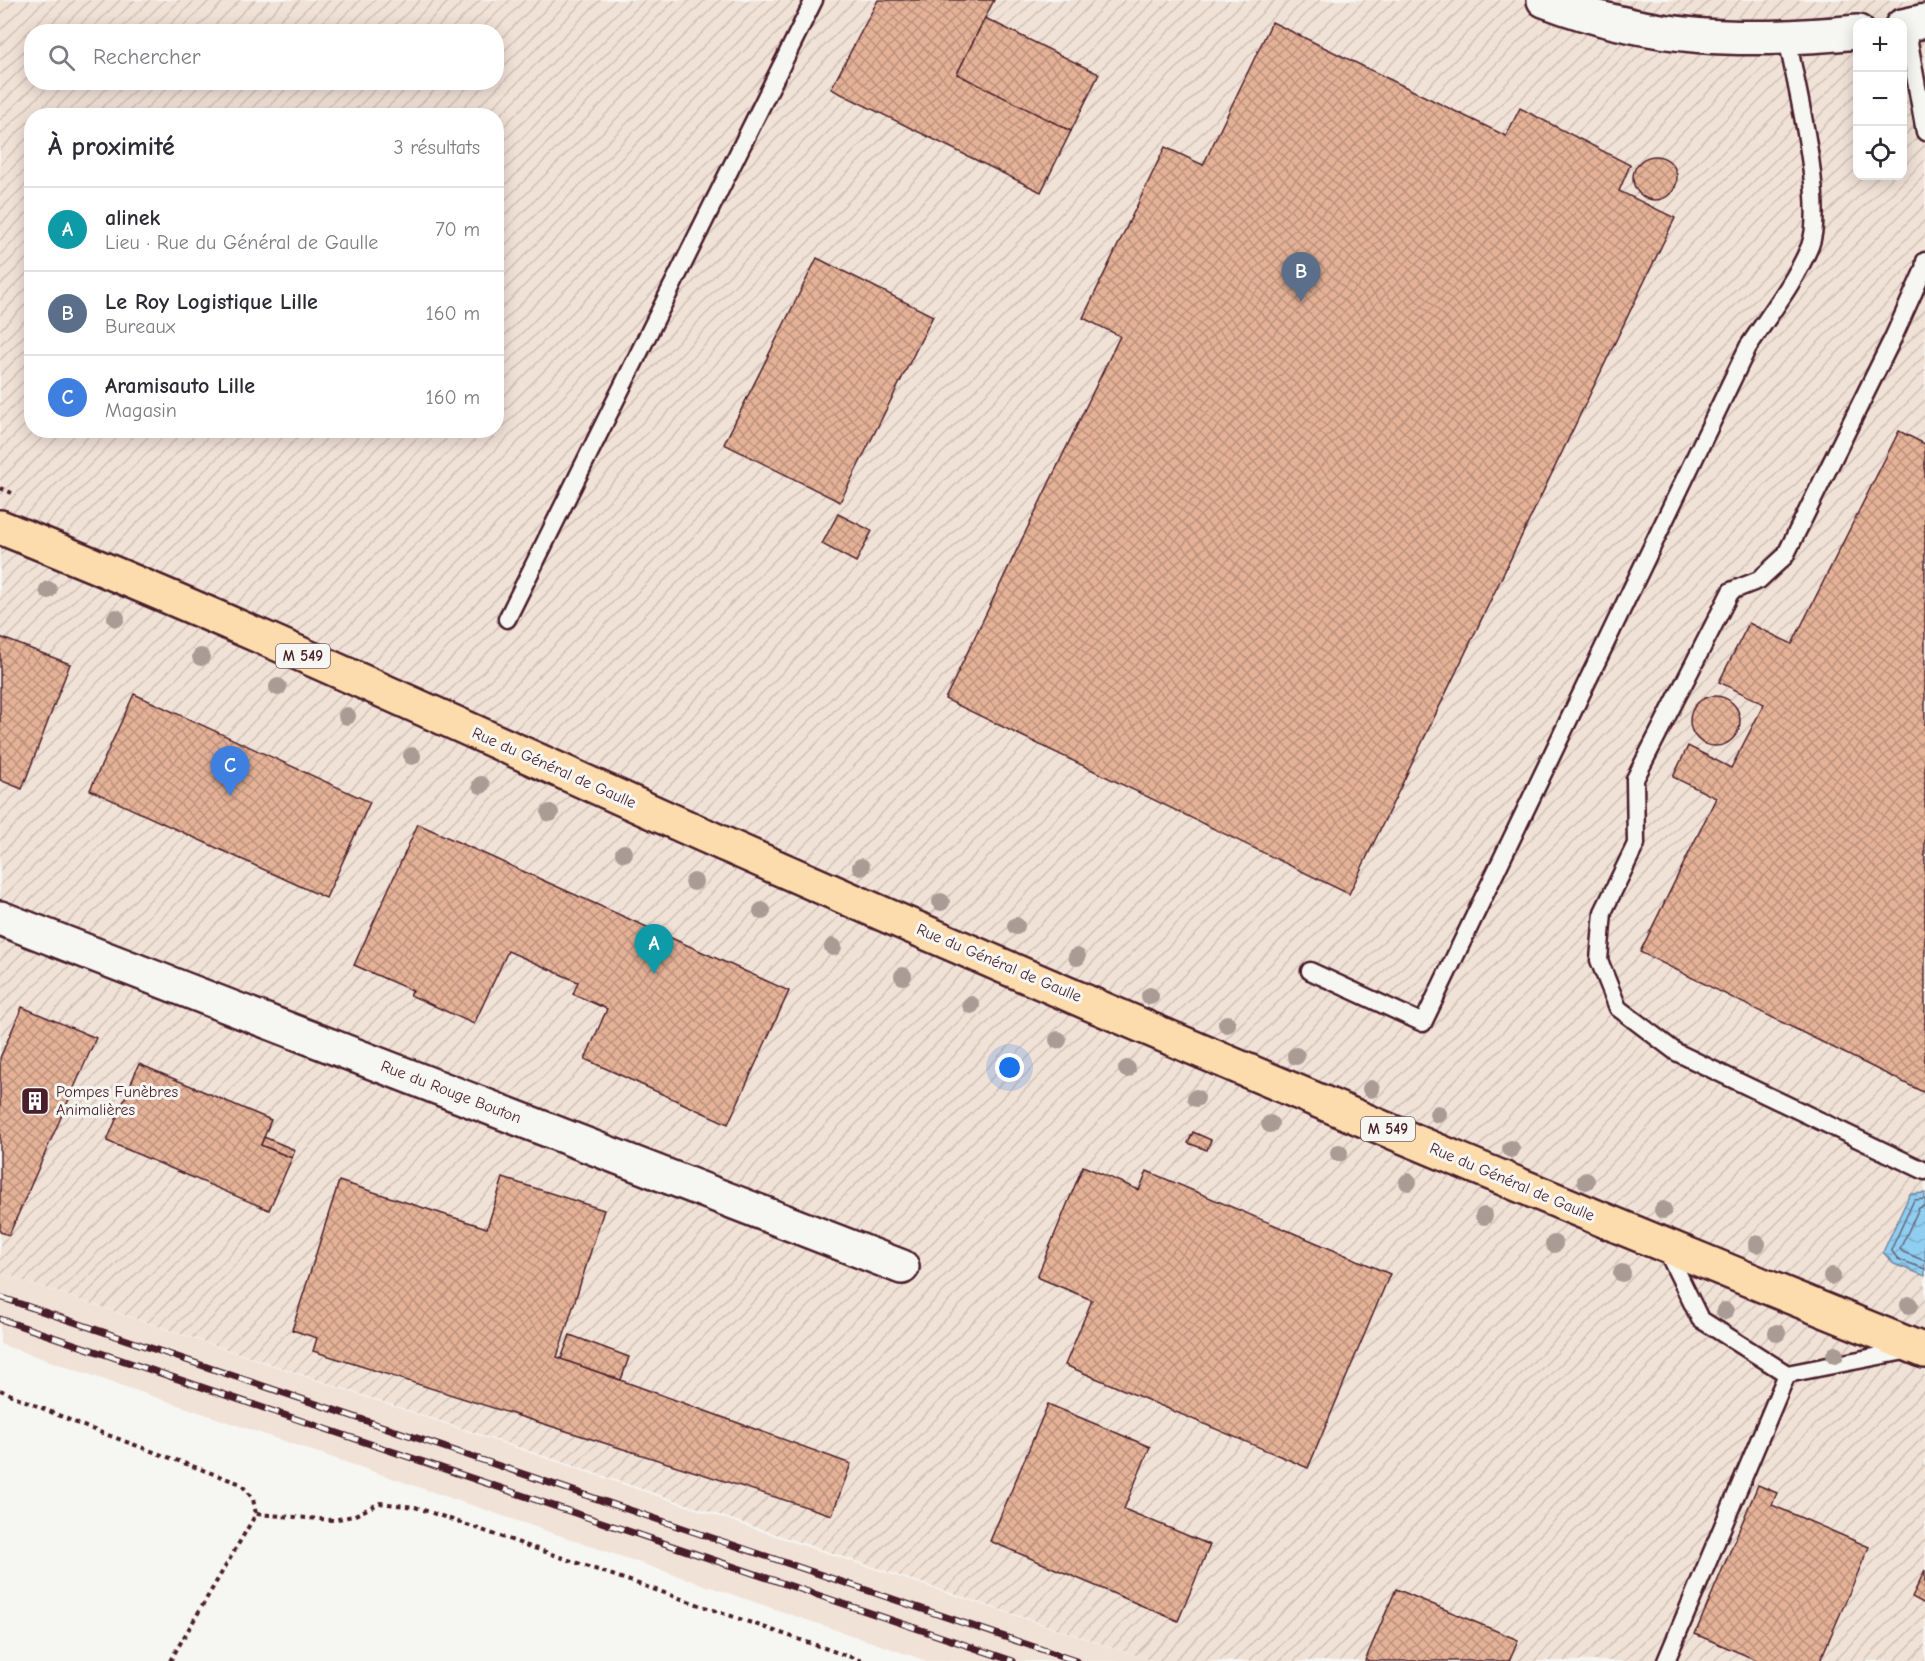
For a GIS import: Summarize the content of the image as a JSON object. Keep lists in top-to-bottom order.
{
  "streets": {
    "main road": ["M 549", "Rue du Général de Gaulle"],
    "street": ["Rue du Rouge Bouton"]
  },
  "places": {
    "building": ["Pompes Funèbres Animalières"]
  },
  "page": {
    "map_buttons": ["+", "−"],
    "search": "Rechercher",
    "heading": ["À proximité", "3 résultats"],
    "list": [
      {
        "mark": "A",
        "name": "alinek",
        "note": "Lieu · Rue du Général de Gaulle",
        "value": "70 m"
      },
      {
        "mark": "B",
        "name": "Le Roy Logistique Lille",
        "note": "Bureaux",
        "value": "160 m"
      },
      {
        "mark": "C",
        "name": "Aramisauto Lille",
        "note": "Magasin",
        "value": "160 m"
      }
    ],
    "pins": ["B", "C", "A"]
  }
}
